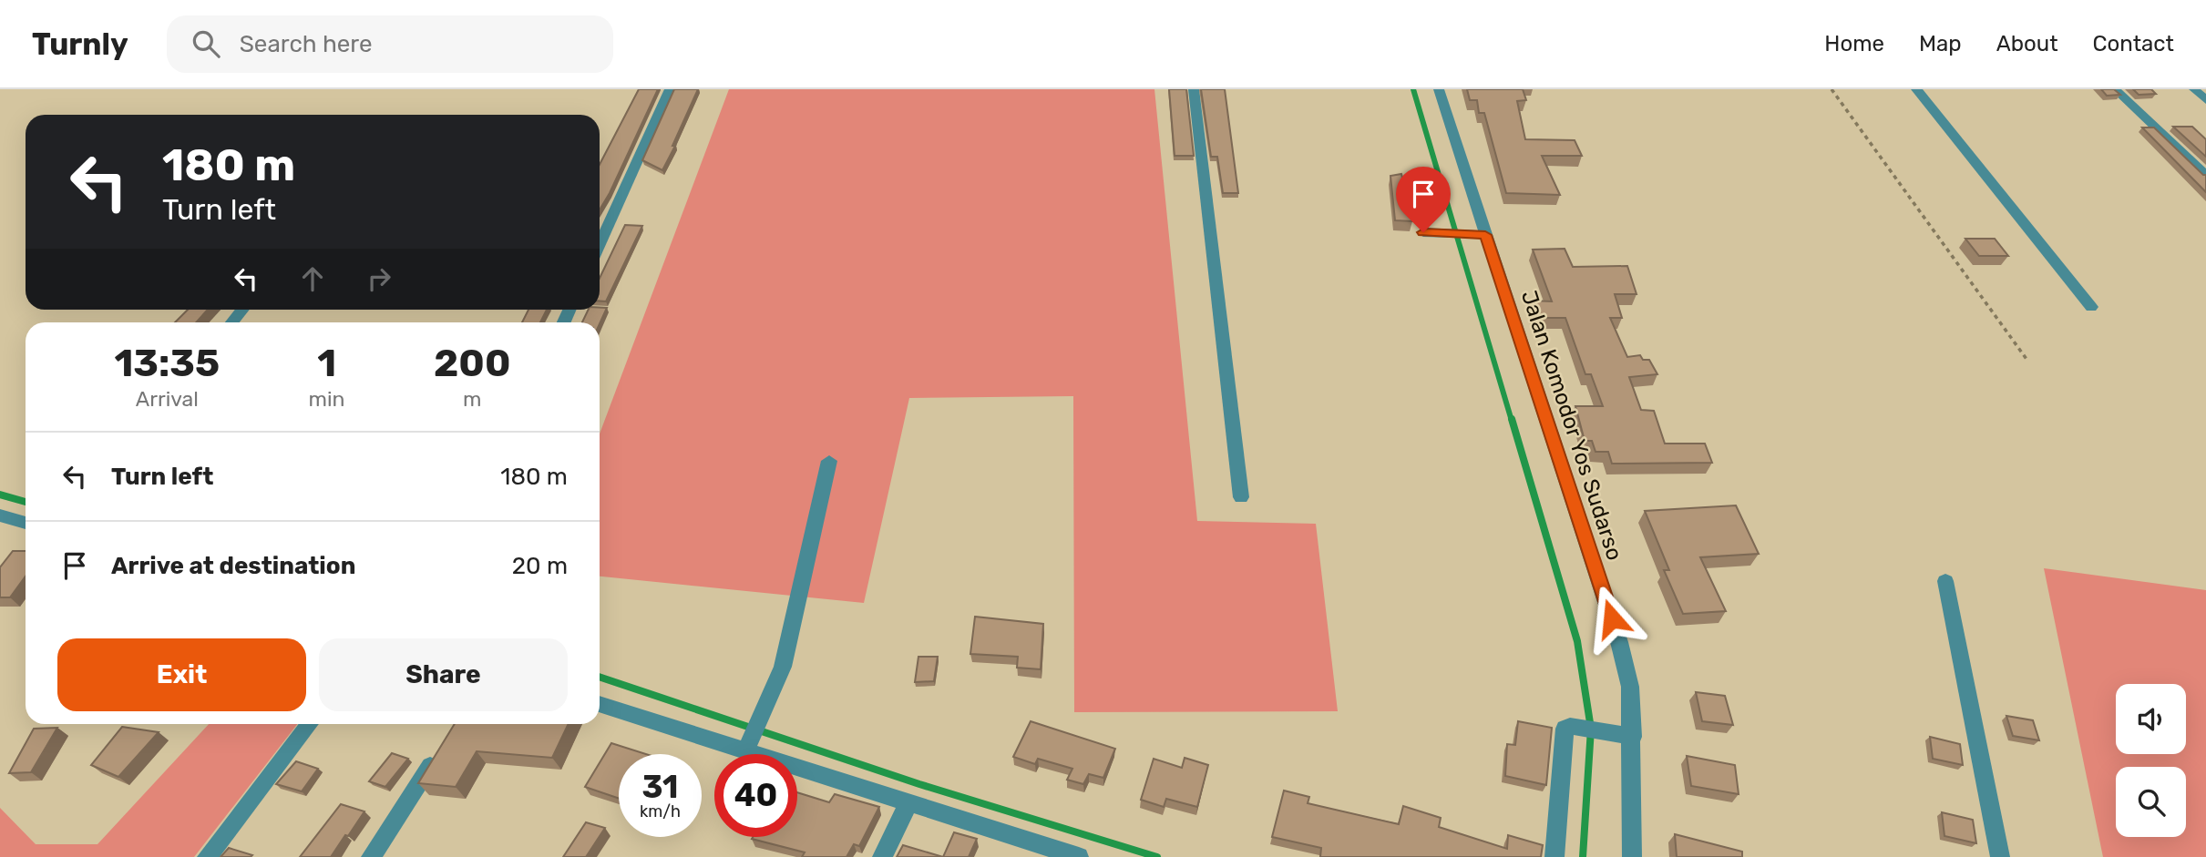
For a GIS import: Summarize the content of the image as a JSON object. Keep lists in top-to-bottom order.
{
  "streets": {
    "street": ["Jalan Komodor Yos Sudarso"]
  },
  "page": {
    "header": "Turnly",
    "search": "Search here",
    "nav": [
      "Home",
      "Map",
      "About",
      "Contact"
    ],
    "turn": ["180 m", "Turn left"],
    "eta": [
      "13:35",
      "Arrival",
      "1",
      "min",
      "200",
      "m"
    ],
    "list": [
      {
        "name": "Turn left",
        "value": "180 m"
      },
      {
        "name": "Arrive at destination",
        "value": "20 m"
      }
    ],
    "buttons": ["Exit", "Share"],
    "speed": "31 km/h",
    "limit": "40"
  }
}
